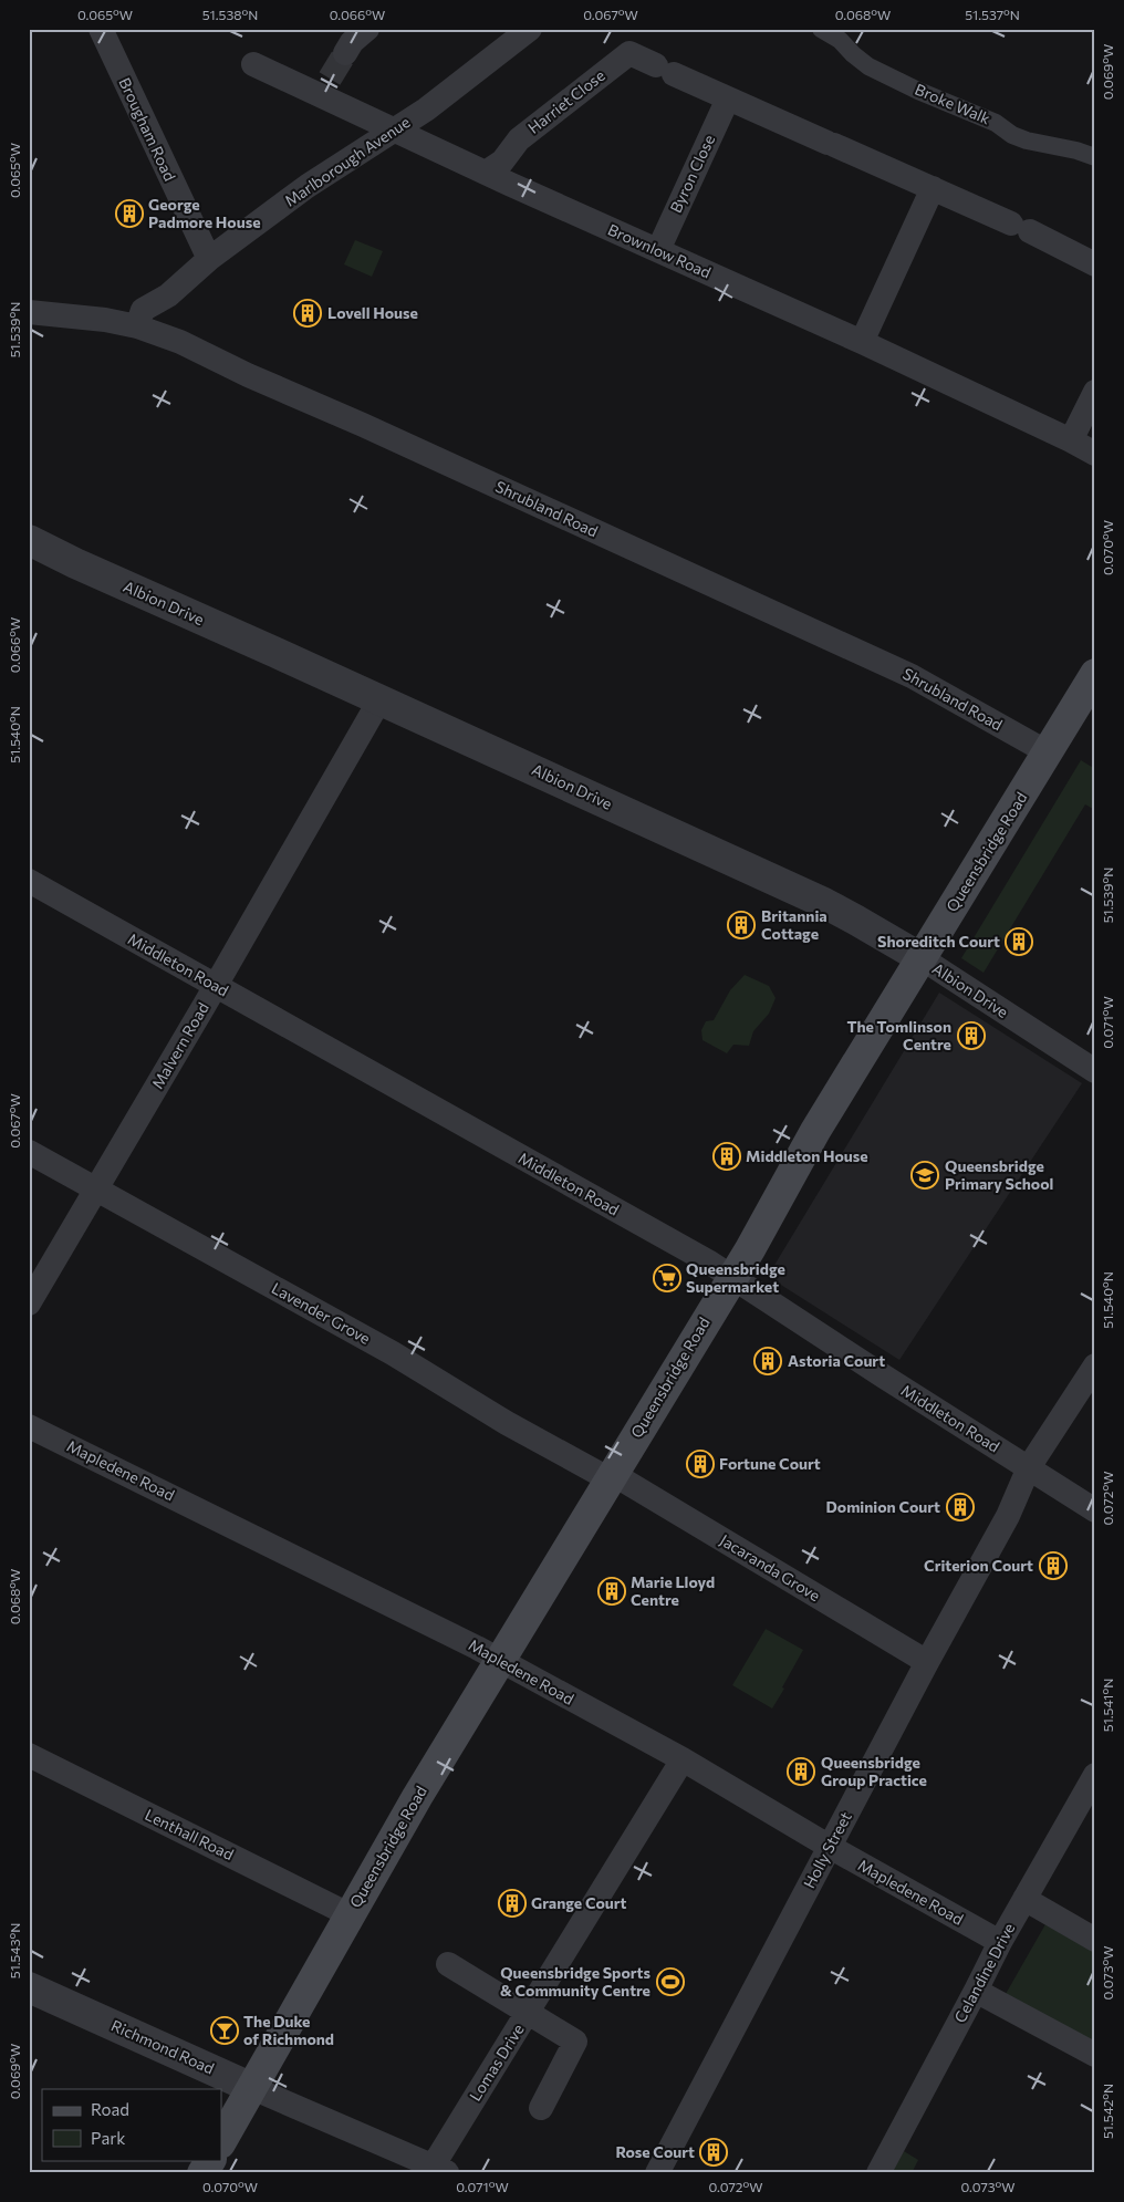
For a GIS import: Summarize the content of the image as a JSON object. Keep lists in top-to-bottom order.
{
  "streets": {
    "main road": ["Queensbridge Road"],
    "street": [
      "Harriet Close",
      "Broke Walk",
      "Brougham Road",
      "Marlborough Avenue",
      "Byron Close",
      "Brownlow Road",
      "Shrubland Road",
      "Albion Drive",
      "Middleton Road",
      "Malvern Road",
      "Lavender Grove",
      "Mapledene Road",
      "Jacaranda Grove",
      "Lenthall Road",
      "Holly Street",
      "Celandine Drive",
      "Richmond Road",
      "Lomas Drive"
    ]
  },
  "crossings": [
    ["Harriet Close", "Byron Close"],
    ["Harriet Close", "Brownlow Road"],
    ["Brougham Road", "Marlborough Avenue"],
    ["Marlborough Avenue", "Brownlow Road"],
    ["Marlborough Avenue", "Shrubland Road"],
    ["Byron Close", "Brownlow Road"],
    ["Shrubland Road", "Queensbridge Road"],
    ["Albion Drive", "Queensbridge Road"],
    ["Albion Drive", "Malvern Road"],
    ["Queensbridge Road", "Middleton Road"],
    ["Queensbridge Road", "Lavender Grove"],
    ["Queensbridge Road", "Mapledene Road"],
    ["Queensbridge Road", "Jacaranda Grove"],
    ["Queensbridge Road", "Lenthall Road"],
    ["Queensbridge Road", "Richmond Road"],
    ["Middleton Road", "Malvern Road"],
    ["Middleton Road", "Holly Street"],
    ["Malvern Road", "Lavender Grove"],
    ["Lavender Grove", "Jacaranda Grove"],
    ["Mapledene Road", "Holly Street"],
    ["Mapledene Road", "Celandine Drive"],
    ["Mapledene Road", "Lomas Drive"],
    ["Jacaranda Grove", "Holly Street"],
    ["Richmond Road", "Lomas Drive"]
  ],
  "places": {
    "building": [
      "George Padmore House",
      "Lovell House",
      "Britannia Cottage",
      "Shoreditch Court",
      "The Tomlinson Centre",
      "Middleton House",
      "Astoria Court",
      "Fortune Court",
      "Dominion Court",
      "Criterion Court",
      "Marie Lloyd Centre",
      "Queensbridge Group Practice",
      "Grange Court",
      "Rose Court"
    ],
    "school or university": ["Queensbridge Primary School"],
    "supermarket": ["Queensbridge Supermarket"],
    "sports": ["Queensbridge Sports & Community Centre"],
    "bar": ["The Duke of Richmond"]
  },
  "legend": ["Road", "Park"],
  "coordinates": [
    "0.065°W",
    "51.538°N",
    "0.066°W",
    "0.067°W",
    "0.068°W",
    "51.537°N",
    "0.069°W",
    "51.539°N",
    "0.070°W",
    "51.540°N",
    "0.071°W",
    "0.072°W",
    "51.541°N",
    "51.543°N",
    "0.073°W",
    "51.542°N"
  ]
}
